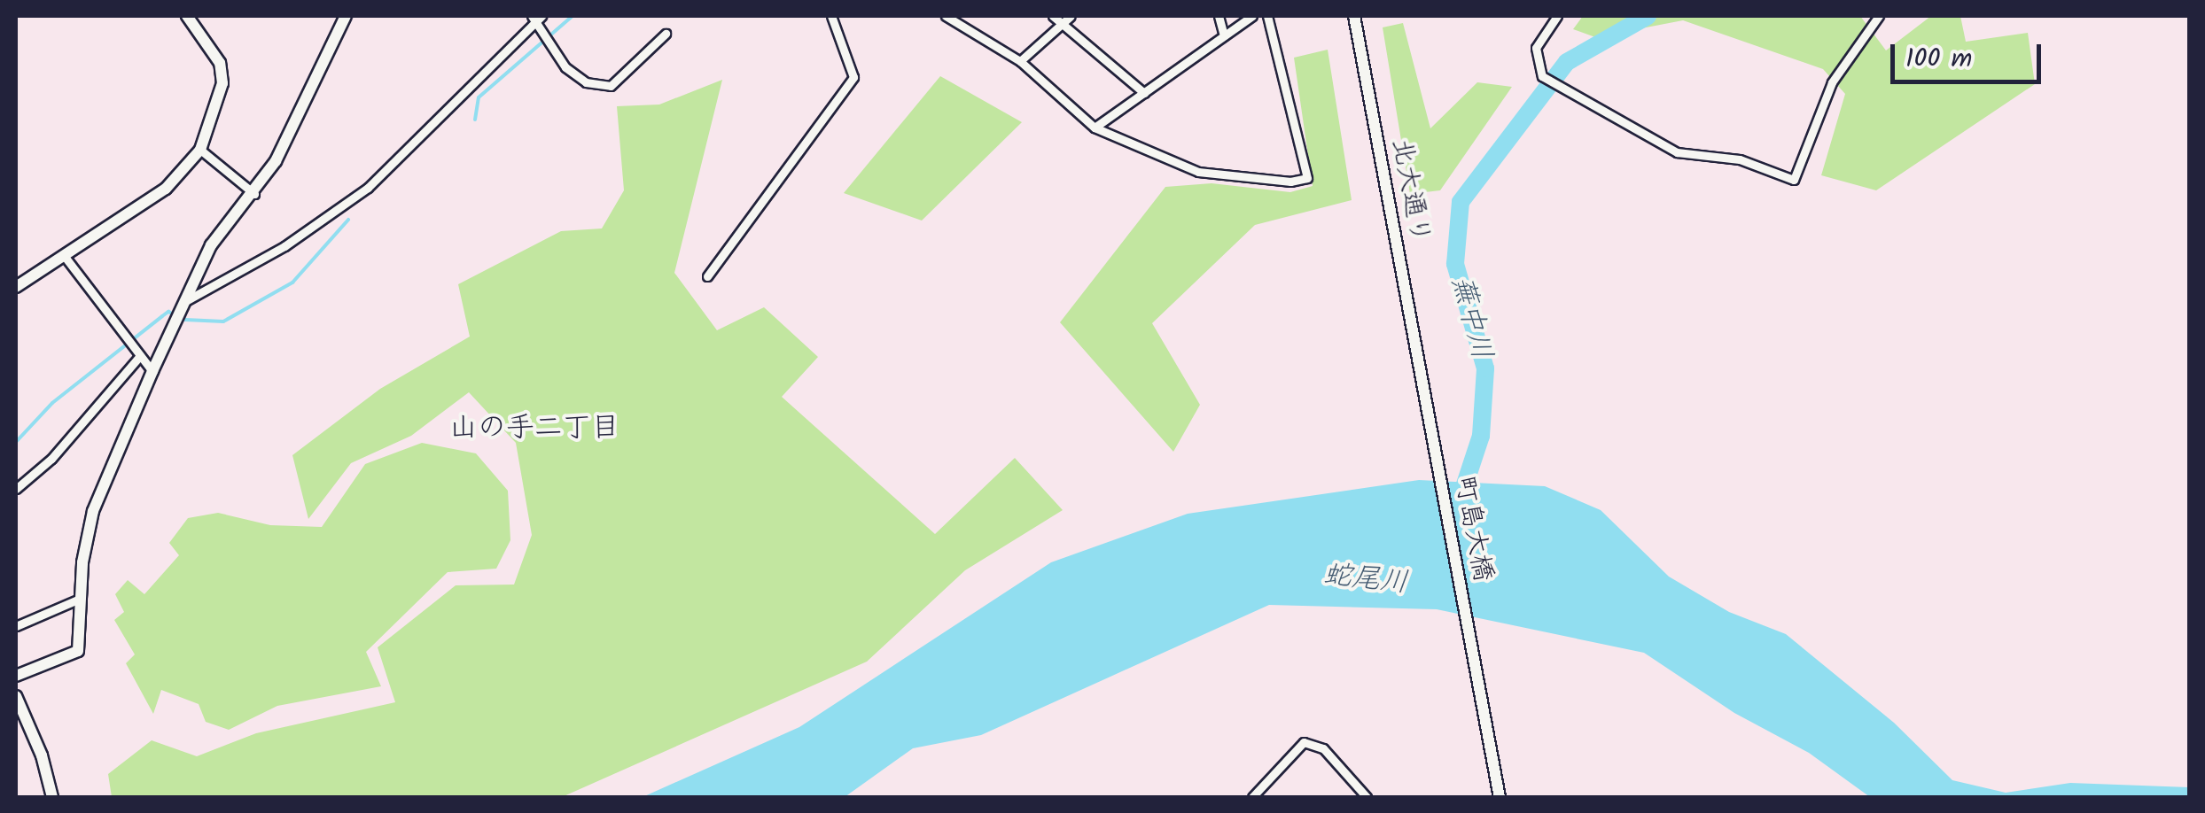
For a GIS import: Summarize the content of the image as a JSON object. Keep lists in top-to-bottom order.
{
  "streets": {
    "street": ["北大通り", "町島大橋"]
  },
  "crossings": [
    ["北大通り", "町島大橋"]
  ],
  "districts": ["山の手二丁目"],
  "water": ["蕪中川", "蛇尾川"],
  "scale_bar": "100 m"
}
